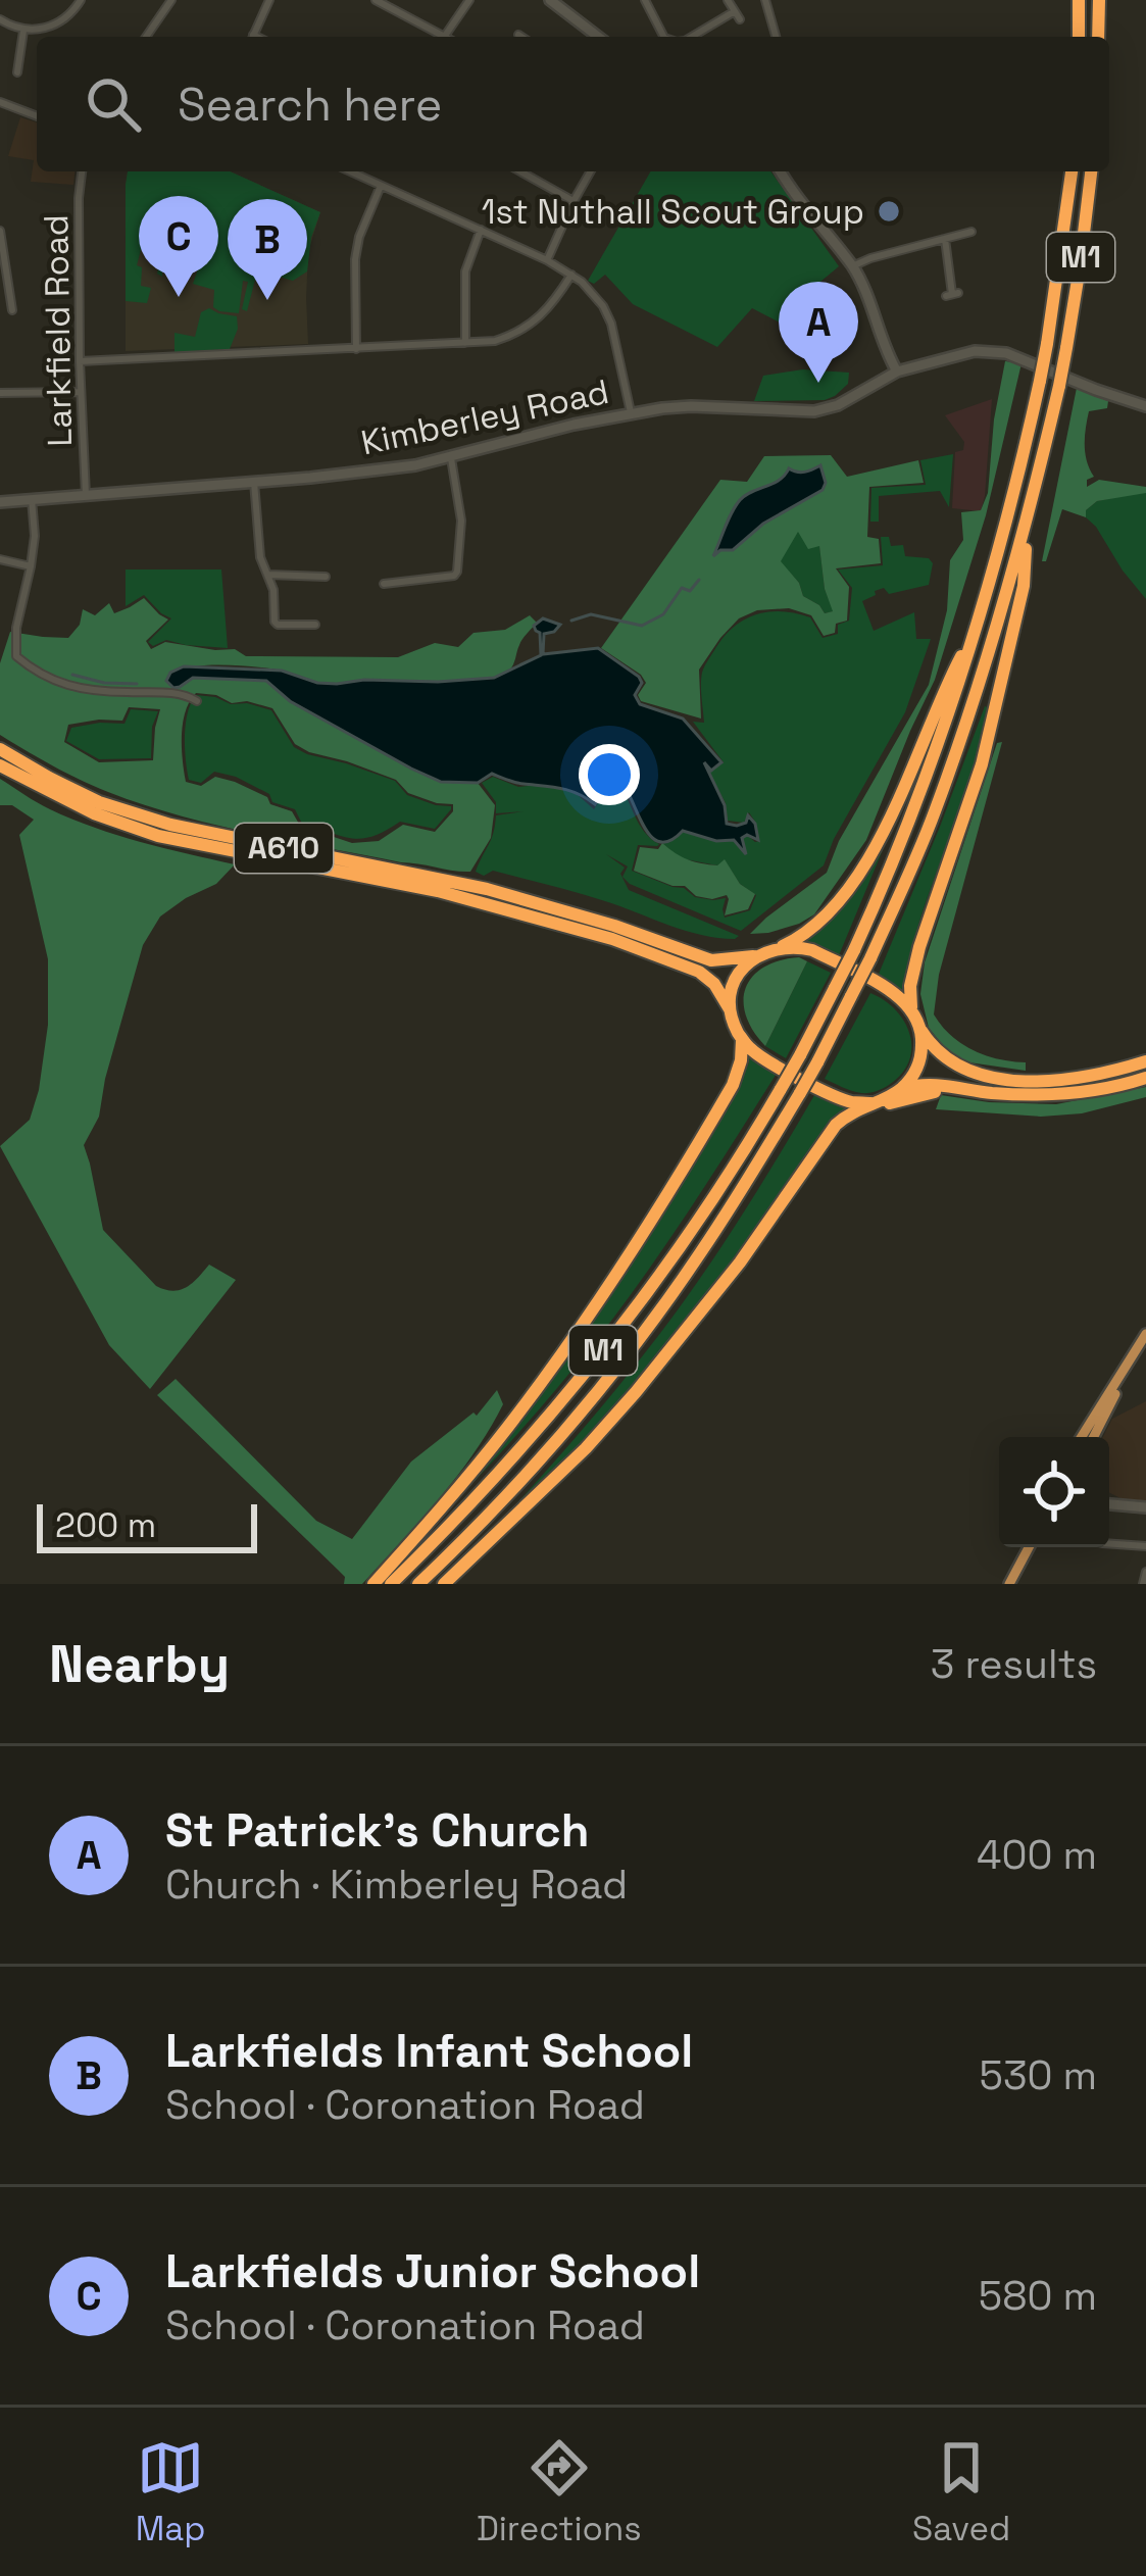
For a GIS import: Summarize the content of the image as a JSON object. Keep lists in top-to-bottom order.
{
  "streets": {
    "highway": ["M1", "A610"],
    "street": ["Larkfield Road", "Kimberley Road"]
  },
  "crossings": [
    ["M1", "A610"],
    ["Larkfield Road", "Kimberley Road"]
  ],
  "places": ["1st Nuthall Scout Group"],
  "scale_bar": "200 m",
  "page": {
    "search": "Search here",
    "pins": ["C", "B", "A"],
    "scale": "200 m",
    "heading": ["Nearby", "3 results"],
    "list": [
      {
        "mark": "A",
        "name": "St Patrick's Church",
        "note": "Church · Kimberley Road",
        "value": "400 m"
      },
      {
        "mark": "B",
        "name": "Larkfields Infant School",
        "note": "School · Coronation Road",
        "value": "530 m"
      },
      {
        "mark": "C",
        "name": "Larkfields Junior School",
        "note": "School · Coronation Road",
        "value": "580 m"
      }
    ],
    "nav": ["Map", "Directions", "Saved"]
  }
}
